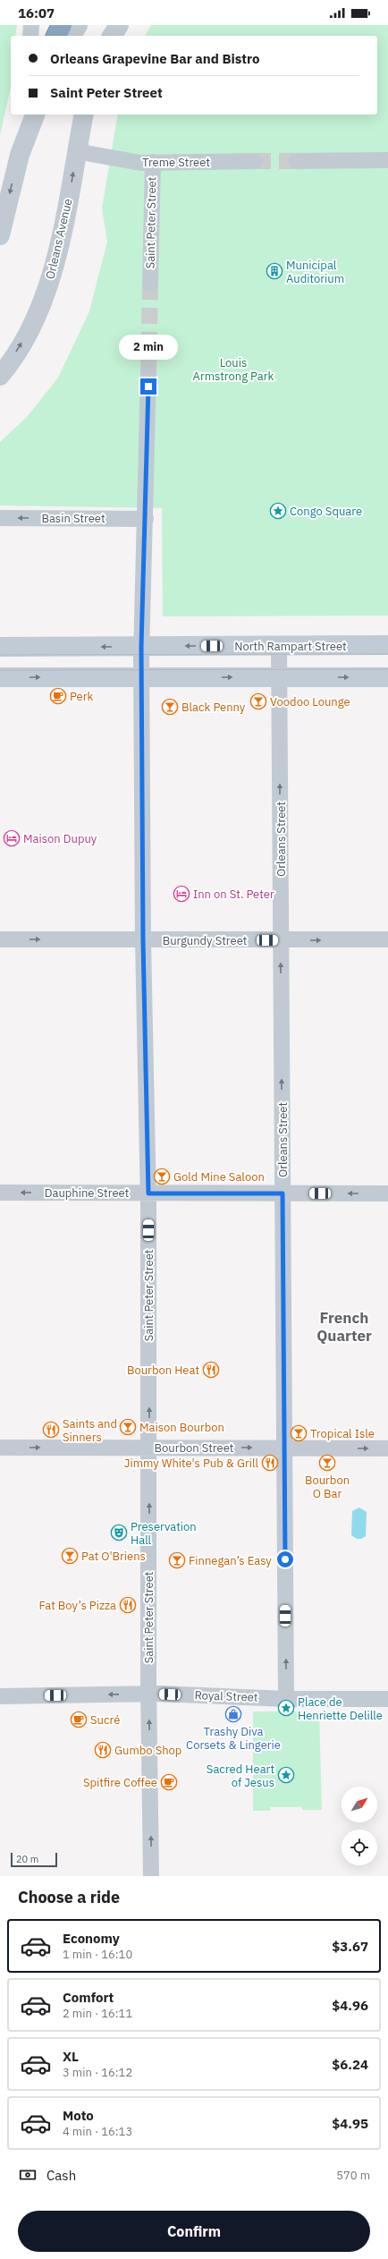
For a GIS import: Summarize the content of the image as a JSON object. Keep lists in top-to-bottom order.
{
  "streets": {
    "main road": ["North Rampart Street"],
    "street": [
      "Treme Street",
      "Saint Peter Street",
      "Orleans Avenue",
      "Basin Street",
      "Orleans Street",
      "Burgundy Street",
      "Dauphine Street",
      "Bourbon Street",
      "Royal Street"
    ]
  },
  "crossings": [
    ["Treme Street", "Saint Peter Street"],
    ["Treme Street", "Orleans Avenue"],
    ["Saint Peter Street", "Basin Street"],
    ["Saint Peter Street", "North Rampart Street"],
    ["Saint Peter Street", "Burgundy Street"],
    ["Saint Peter Street", "Dauphine Street"],
    ["Saint Peter Street", "Bourbon Street"],
    ["Saint Peter Street", "Royal Street"],
    ["North Rampart Street", "Orleans Street"],
    ["Orleans Street", "Burgundy Street"],
    ["Orleans Street", "Dauphine Street"],
    ["Orleans Street", "Bourbon Street"],
    ["Orleans Street", "Royal Street"]
  ],
  "one_way": [
    "Saint Peter Street",
    "Basin Street",
    "Orleans Street",
    "Burgundy Street",
    "Dauphine Street",
    "Bourbon Street",
    "Royal Street"
  ],
  "districts": ["French Quarter"],
  "parks": ["Louis Armstrong Park"],
  "places": {
    "building": ["Municipal Auditorium"],
    "place": ["Congo Square", "Place de Henriette Delille", "Sacred Heart of Jesus"],
    "cafe": ["Perk", "Sucré", "Spitfire Coffee"],
    "bar": [
      "Voodoo Lounge",
      "Black Penny",
      "Gold Mine Saloon",
      "Maison Bourbon",
      "Tropical Isle",
      "Bourbon O Bar",
      "Pat O'Briens",
      "Finnegan’s Easy"
    ],
    "hotel": ["Maison Dupuy", "Inn on St. Peter"],
    "restaurant": [
      "Bourbon Heat",
      "Saints and Sinners",
      "Jimmy White's Pub & Grill",
      "Fat Boy’s Pizza",
      "Gumbo Shop"
    ],
    "theatre": ["Preservation Hall"],
    "shop": ["Trashy Diva Corsets & Lingerie"]
  },
  "scale_bar": "20 m",
  "north": "top right",
  "page": {
    "status": "16:07",
    "banner": ["Orleans Grapevine Bar and Bistro", "Saint Peter Street"],
    "bubble": "2 min",
    "scale": "20 m",
    "heading": "Choose a ride",
    "list": [
      {
        "name": "Economy",
        "note": "1 min · 16:10",
        "value": "$3.67"
      },
      {
        "name": "Comfort",
        "note": "2 min · 16:11",
        "value": "$4.96"
      },
      {
        "name": "XL",
        "note": "3 min · 16:12",
        "value": "$6.24"
      },
      {
        "name": "Moto",
        "note": "4 min · 16:13",
        "value": "$4.95"
      }
    ],
    "pay": ["Cash", "570 m"],
    "buttons": "Confirm"
  }
}
